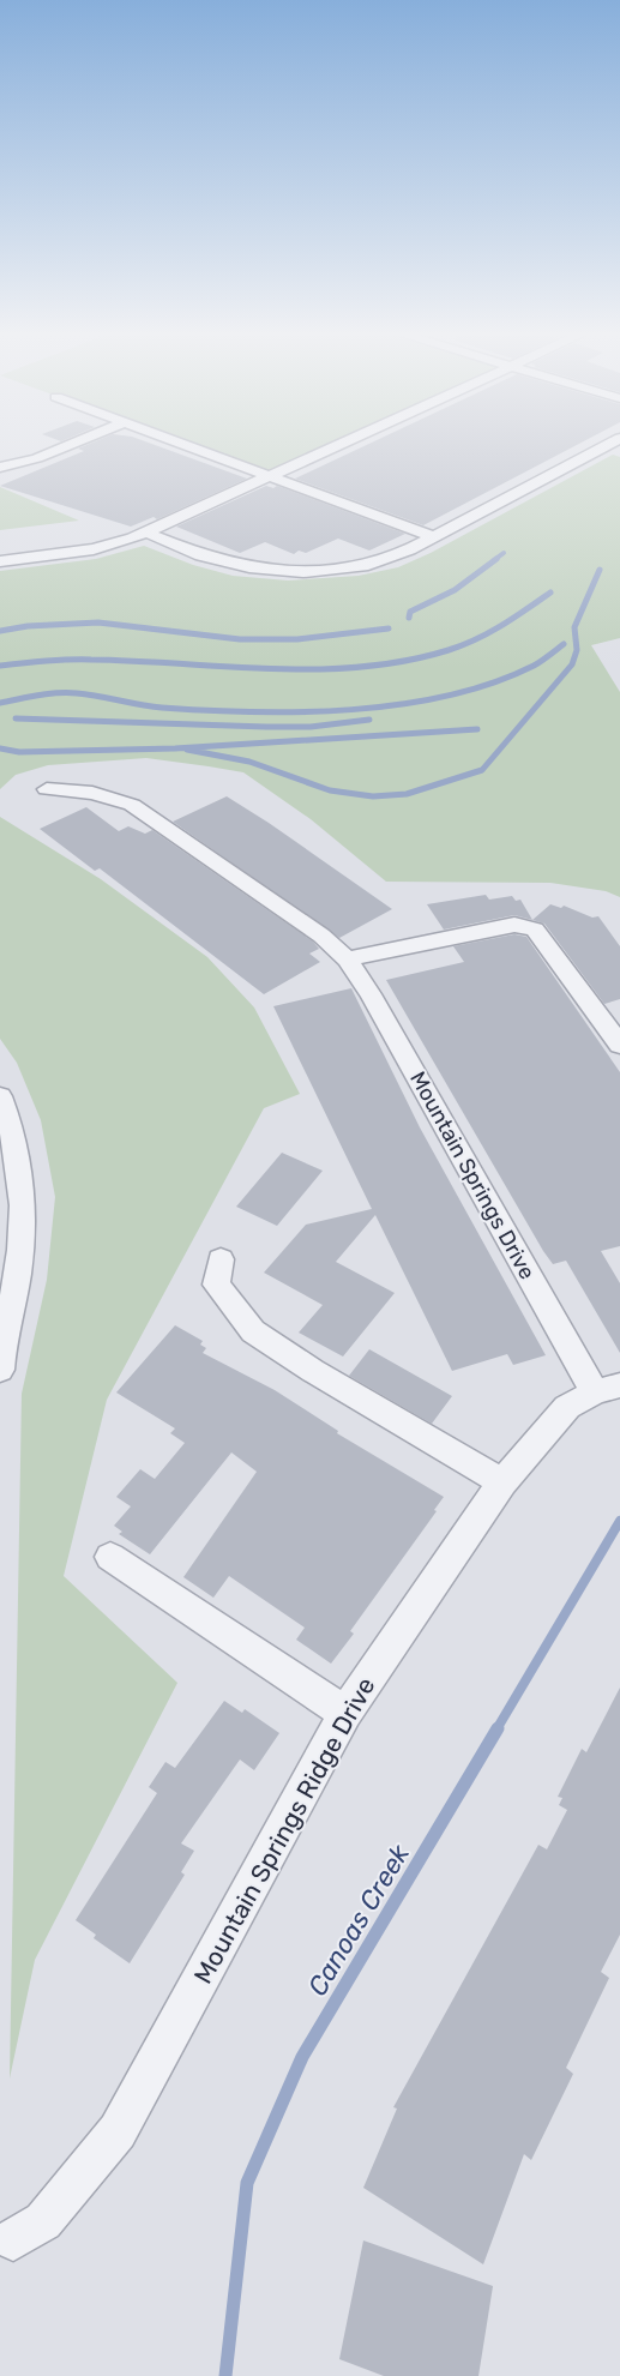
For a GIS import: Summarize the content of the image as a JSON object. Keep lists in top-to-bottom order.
{
  "streets": {
    "street": ["Mountain Springs Drive", "Mountain Springs Ridge Drive"]
  },
  "crossings": [
    ["Mountain Springs Drive", "Mountain Springs Ridge Drive"]
  ],
  "water": ["Canoas Creek"]
}
